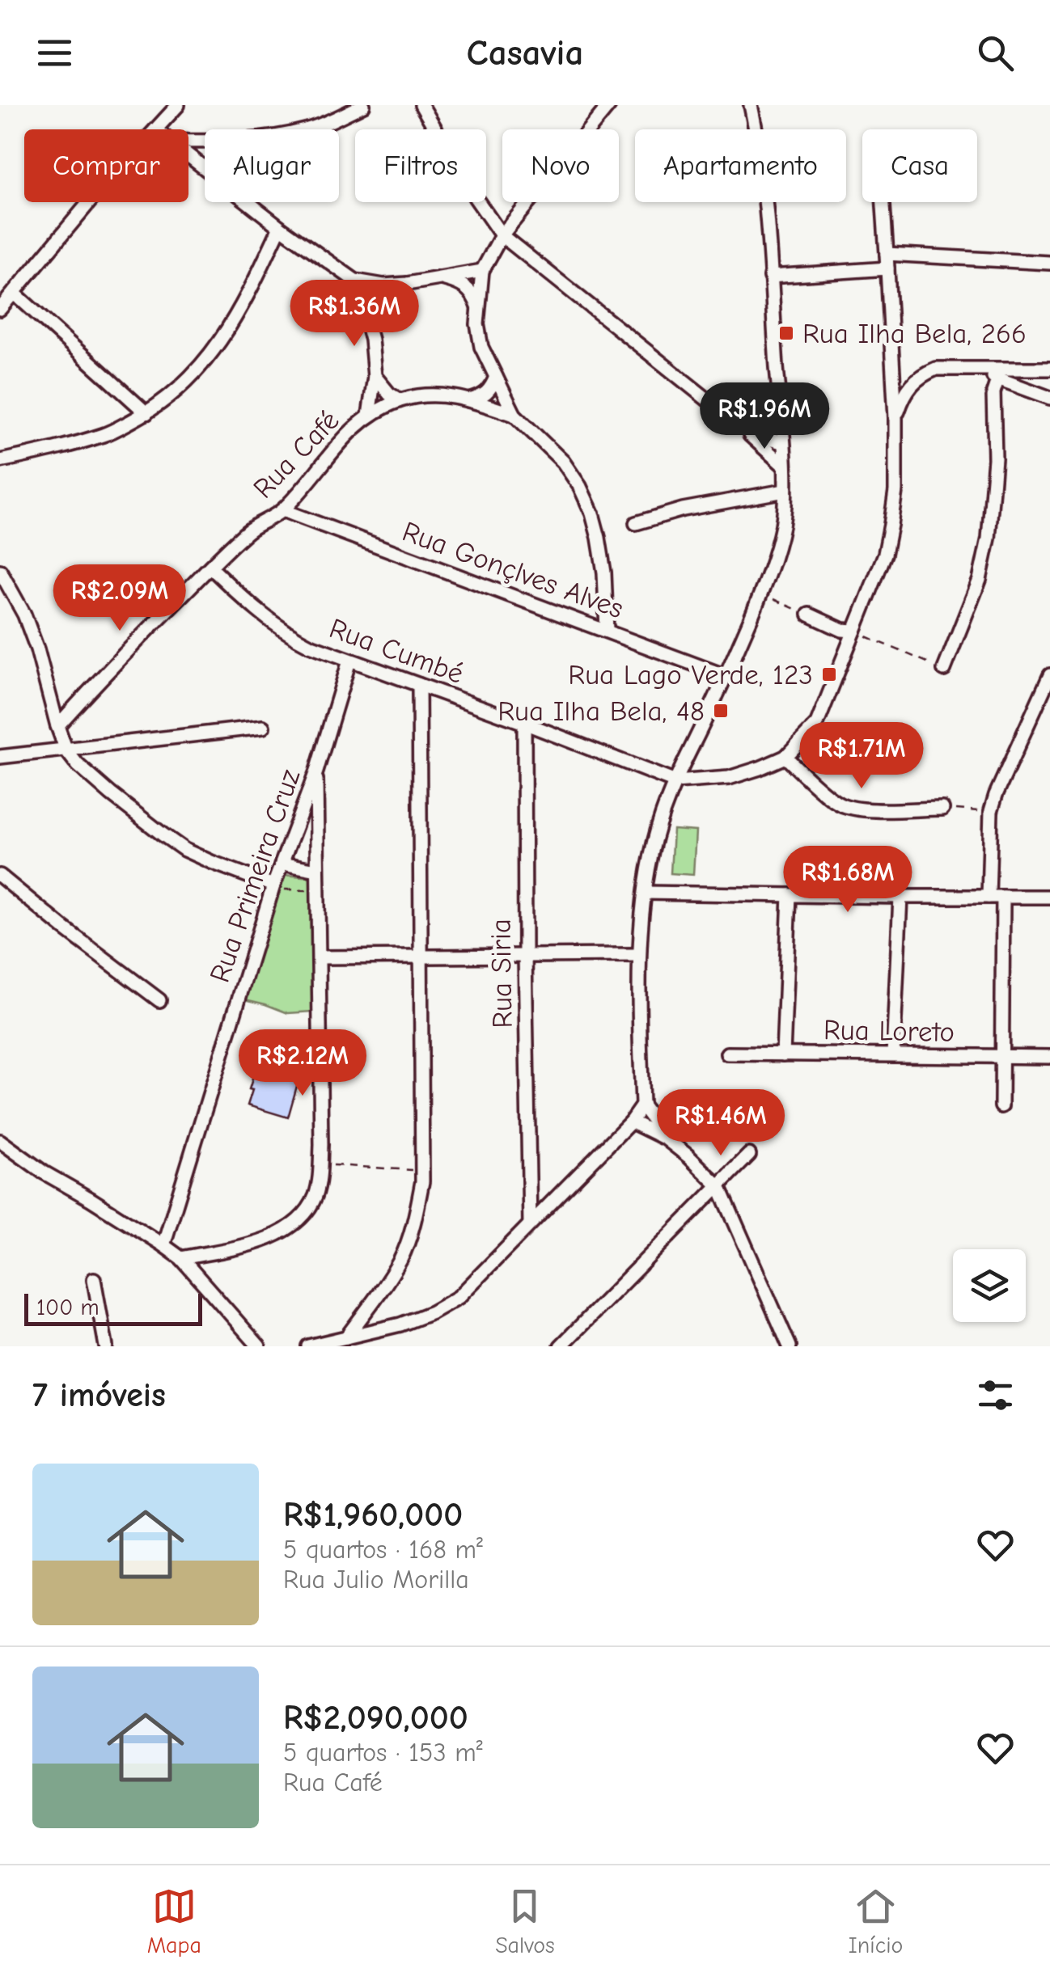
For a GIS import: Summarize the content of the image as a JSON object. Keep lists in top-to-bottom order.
{
  "streets": {
    "street": [
      "Rua Café",
      "Rua Gonçlves Alves",
      "Rua Cumbé",
      "Rua Primeira Cruz",
      "Rua Siria",
      "Rua Loreto"
    ]
  },
  "crossings": [
    ["Rua Café", "Rua Gonçlves Alves"],
    ["Rua Café", "Rua Cumbé"],
    ["Rua Cumbé", "Rua Primeira Cruz"],
    ["Rua Cumbé", "Rua Siria"]
  ],
  "places": {
    "transit": ["Rua Ilha Bela, 266", "Rua Lago Verde, 123", "Rua Ilha Bela, 48"]
  },
  "scale_bar": "100 m",
  "page": {
    "header": "Casavia",
    "chip": [
      "Comprar",
      "Alugar",
      "Filtros",
      "Novo",
      "Apartamento",
      "Casa"
    ],
    "price": [
      "R$1.36M",
      "R$1.96M",
      "R$2.09M",
      "R$1.71M",
      "R$1.68M",
      "R$2.12M",
      "R$1.46M"
    ],
    "scale": "100 m",
    "heading": "7 imóveis",
    "list": [
      {
        "name": "R$1,960,000",
        "note": "5 quartos · 168 m² · Rua Julio Morilla"
      },
      {
        "name": "R$2,090,000",
        "note": "5 quartos · 153 m² · Rua Café"
      }
    ],
    "tabs": ["Mapa", "Salvos", "Início"]
  }
}
